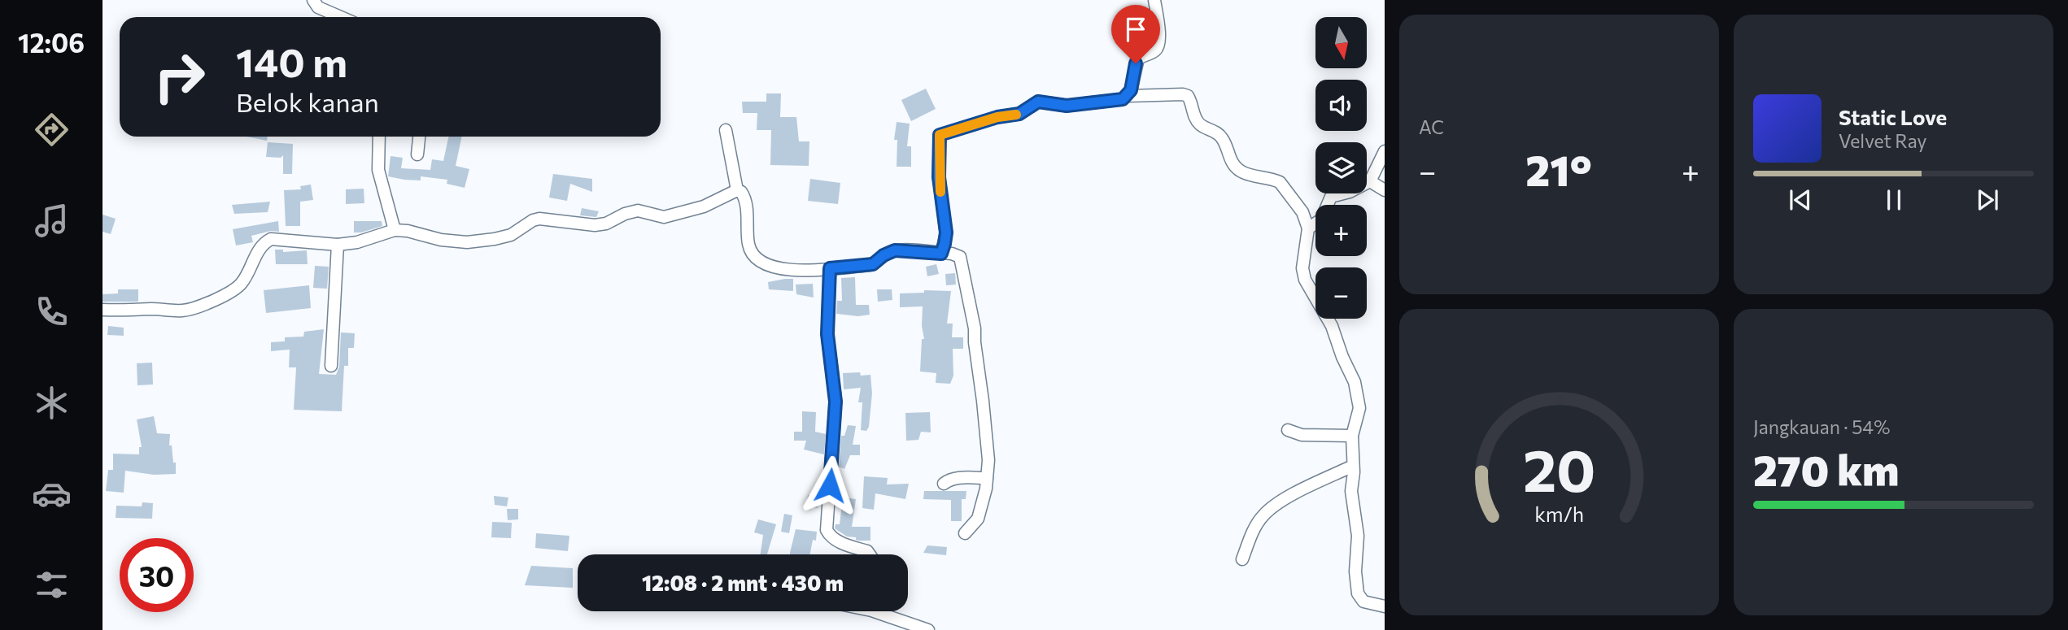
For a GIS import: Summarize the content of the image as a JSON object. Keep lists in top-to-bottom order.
{
  "north": "bottom",
  "page": {
    "tabs": "12:06",
    "tile": [
      "AC",
      ["Jangkauan · 54%", "270 km"]
    ],
    "map_buttons": ["+", "−"],
    "turn": ["140 m", "Belok kanan"],
    "song": ["Static Love", "Velvet Ray"],
    "heat": ["−", "21°", "+"],
    "limit": "30",
    "trip": "12:08 · 2 mnt · 430 m",
    "gauge": ["20", "km/h"]
  }
}
